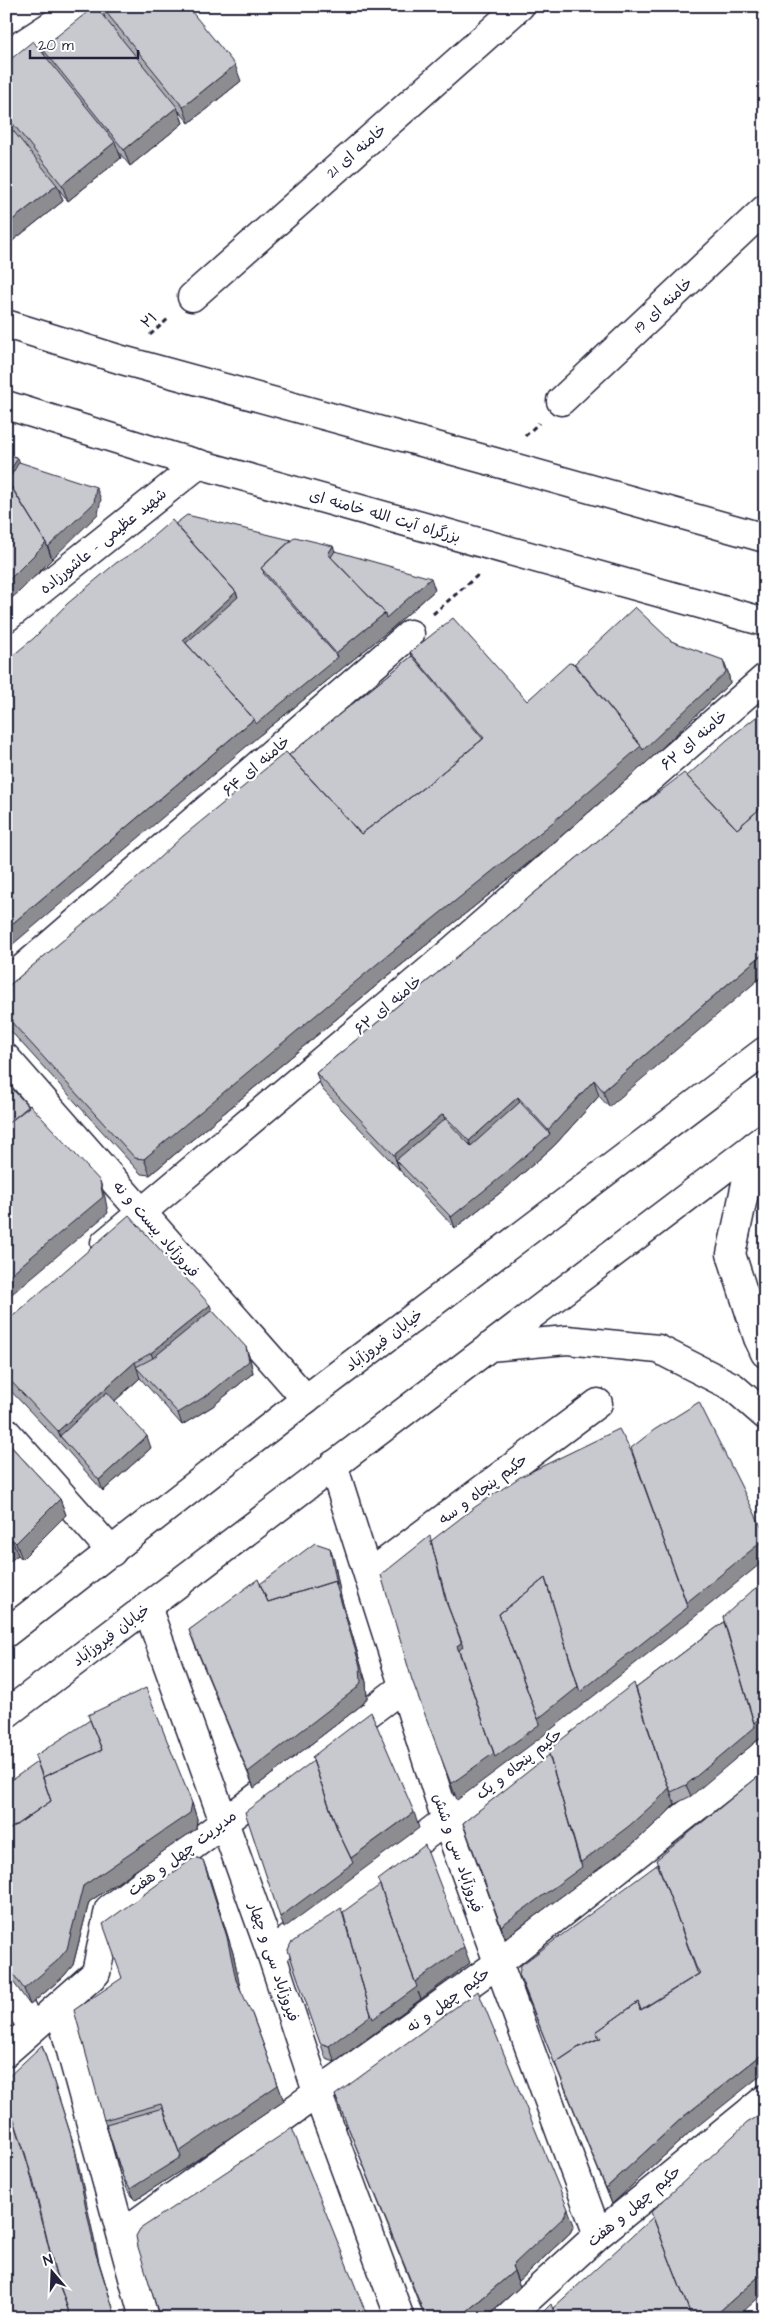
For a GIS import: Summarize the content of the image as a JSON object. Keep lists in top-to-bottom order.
{
  "streets": {
    "main road": [
      "خامنه ای 21",
      "خامنه ای 19",
      "بزرگراه آیت الله خامنه ای",
      "شهید عظیمی - عاشورزاده",
      "خامنه ای ۶۲",
      "خامنه ای ۶۴",
      "فیروزآباد بیست و نه",
      "خیابان فیروزآباد",
      "حکیم پنجاه و سه",
      "حکیم پنجاه و یک",
      "مدیریت چهل و هفت",
      "فیروزآباد سی و شش",
      "فیروزآباد سی و چهار",
      "حکیم چهل و نه",
      "حکیم چهل و هفت"
    ],
    "path": ["۲۱"]
  },
  "crossings": [
    ["خامنه ای 21", "۲۱"],
    ["بزرگراه آیت الله خامنه ای", "شهید عظیمی - عاشورزاده"],
    ["خامنه ای ۶۲", "فیروزآباد بیست و نه"],
    ["فیروزآباد بیست و نه", "خیابان فیروزآباد"],
    ["خیابان فیروزآباد", "فیروزآباد سی و شش"],
    ["خیابان فیروزآباد", "فیروزآباد سی و چهار"],
    ["حکیم پنجاه و سه", "فیروزآباد سی و شش"],
    ["حکیم پنجاه و یک", "فیروزآباد سی و شش"],
    ["حکیم پنجاه و یک", "فیروزآباد سی و چهار"],
    ["مدیریت چهل و هفت", "فیروزآباد سی و شش"],
    ["مدیریت چهل و هفت", "فیروزآباد سی و چهار"],
    ["فیروزآباد سی و شش", "حکیم چهل و نه"],
    ["فیروزآباد سی و شش", "حکیم چهل و هفت"],
    ["فیروزآباد سی و چهار", "حکیم چهل و نه"]
  ],
  "scale_bar": "20 m",
  "north": "top"
}
